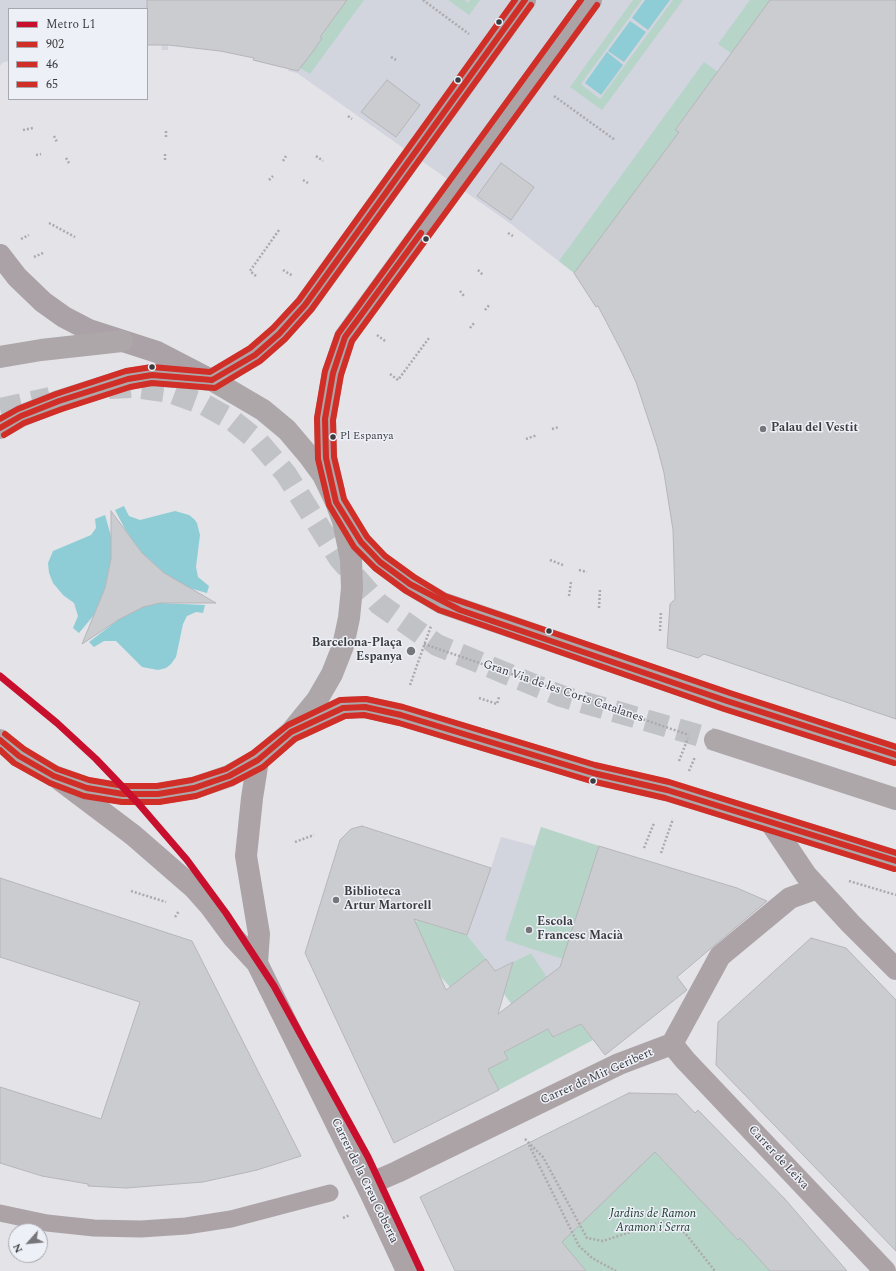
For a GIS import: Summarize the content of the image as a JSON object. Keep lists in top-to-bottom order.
{
  "streets": {
    "street": ["Carrer de Mir Geribert", "Carrer de Leiva", "Carrer de la Creu Coberta"],
    "path": ["Gran Via de les Corts Catalanes"]
  },
  "crossings": [
    ["Carrer de Mir Geribert", "Carrer de Leiva"],
    ["Carrer de Mir Geribert", "Carrer de la Creu Coberta"]
  ],
  "parks": ["Jardins de Ramon Aramon i Serra"],
  "places": [
    "Palau del Vestit",
    "Pl Espanya",
    "Barcelona-Plaça Espanya",
    "Biblioteca Artur Martorell",
    "Escola Francesc Macià"
  ],
  "lines": [
    "transit line 902",
    "transit line 46",
    "transit line 65",
    "metro line L1"
  ],
  "legend": [
    "Metro L1",
    "902",
    "46",
    "65"
  ],
  "north": "bottom left"
}
